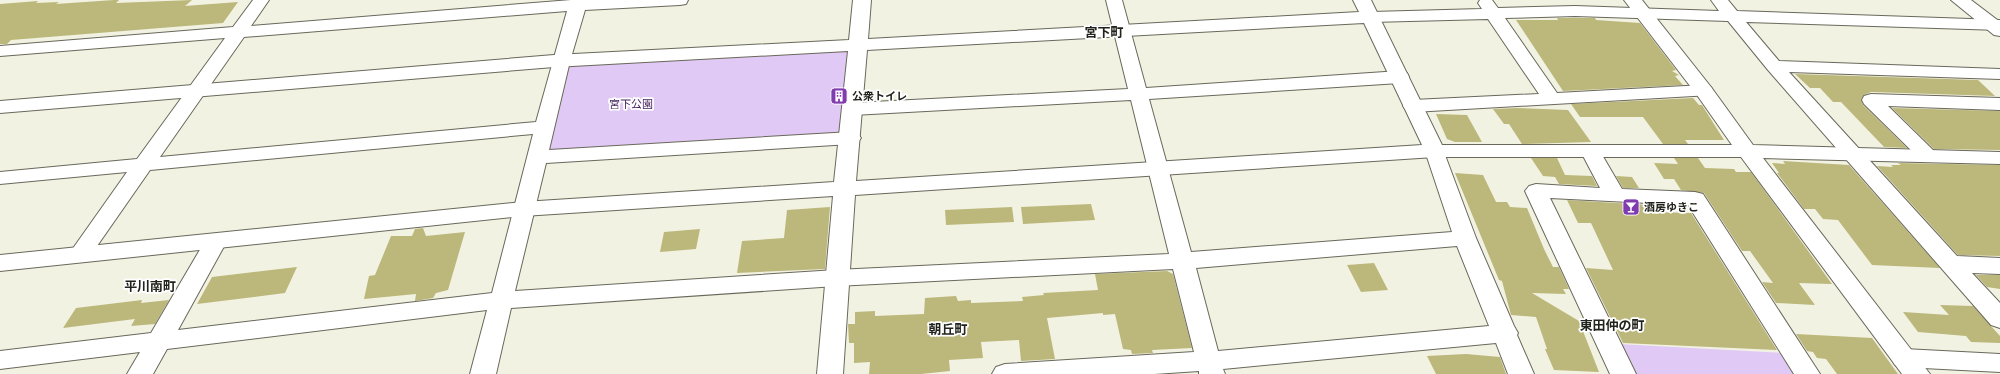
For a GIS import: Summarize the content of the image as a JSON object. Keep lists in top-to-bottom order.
{
  "districts": [
    "宮下町",
    "平川南町",
    "東田仲の町",
    "朝丘町"
  ],
  "parks": ["宮下公園"],
  "places": {
    "building": ["公衆トイレ"],
    "bar": ["酒房ゆきこ"]
  }
}
